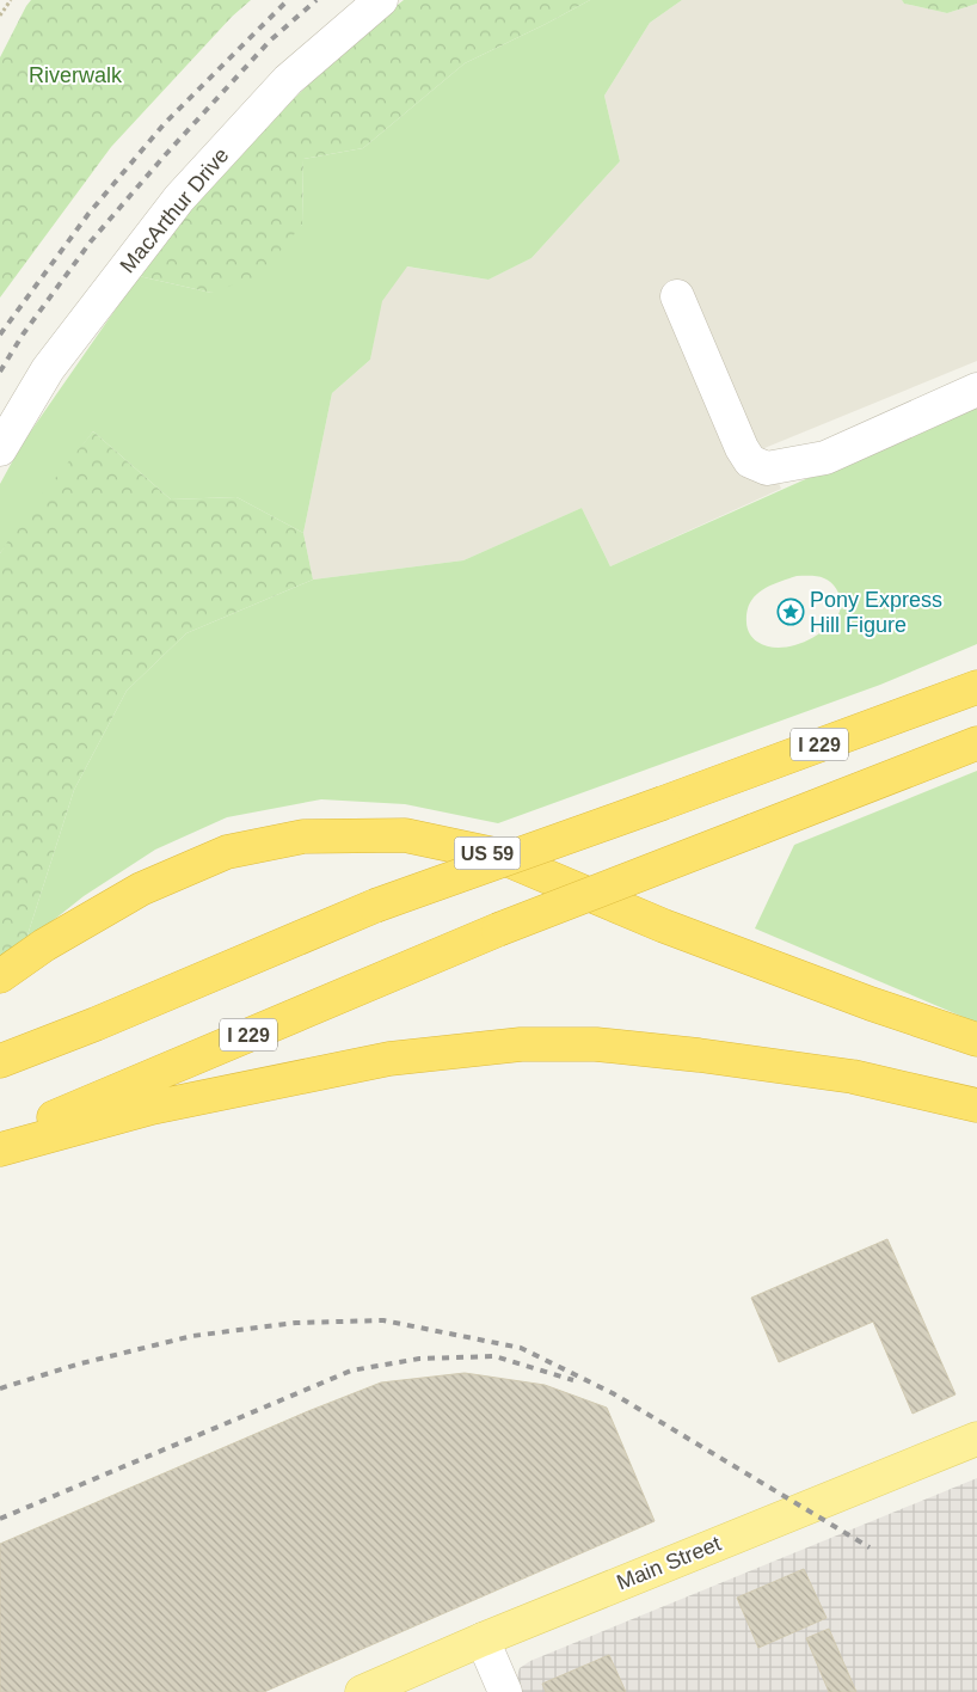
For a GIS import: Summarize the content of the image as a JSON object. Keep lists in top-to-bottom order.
{
  "streets": {
    "highway": ["I 229", "US 59"],
    "main road": ["Main Street"],
    "street": ["MacArthur Drive"]
  },
  "parks": ["Riverwalk"],
  "places": {
    "place": ["Pony Express Hill Figure"]
  }
}
